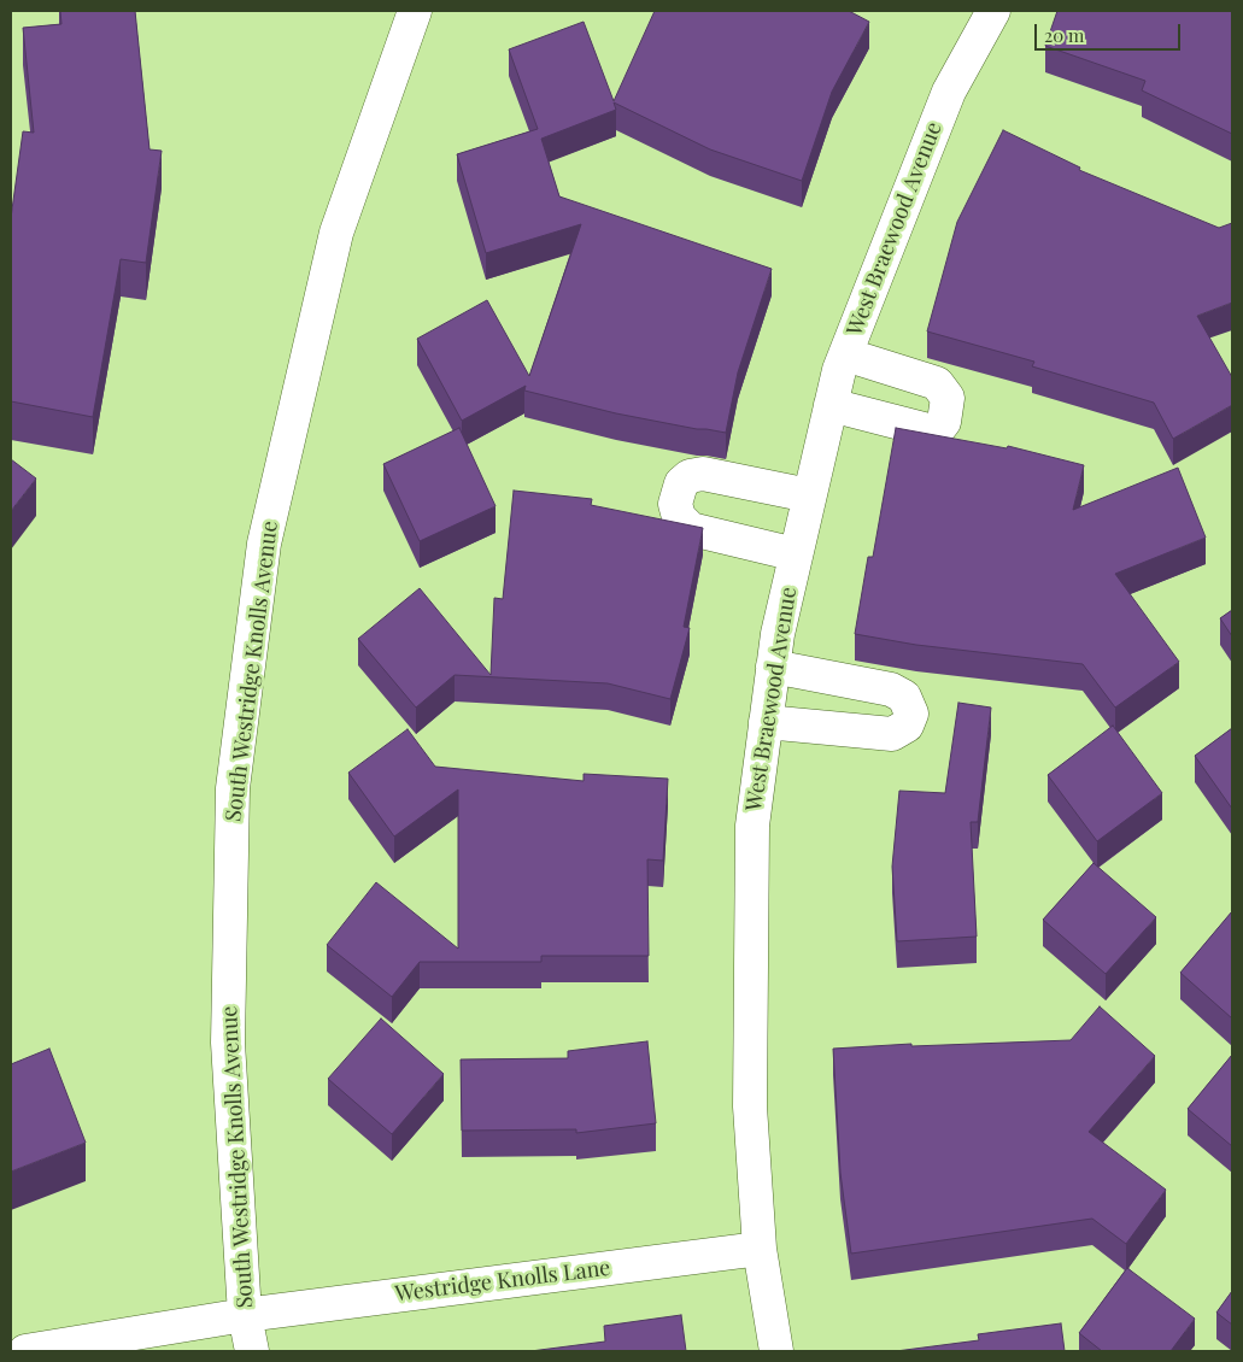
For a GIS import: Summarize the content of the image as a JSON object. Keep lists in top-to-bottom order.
{
  "streets": {
    "street": ["West Braewood Avenue", "South Westridge Knolls Avenue", "Westridge Knolls Lane"]
  },
  "crossings": [
    ["West Braewood Avenue", "Westridge Knolls Lane"],
    ["South Westridge Knolls Avenue", "Westridge Knolls Lane"]
  ],
  "scale_bar": "20 m"
}
